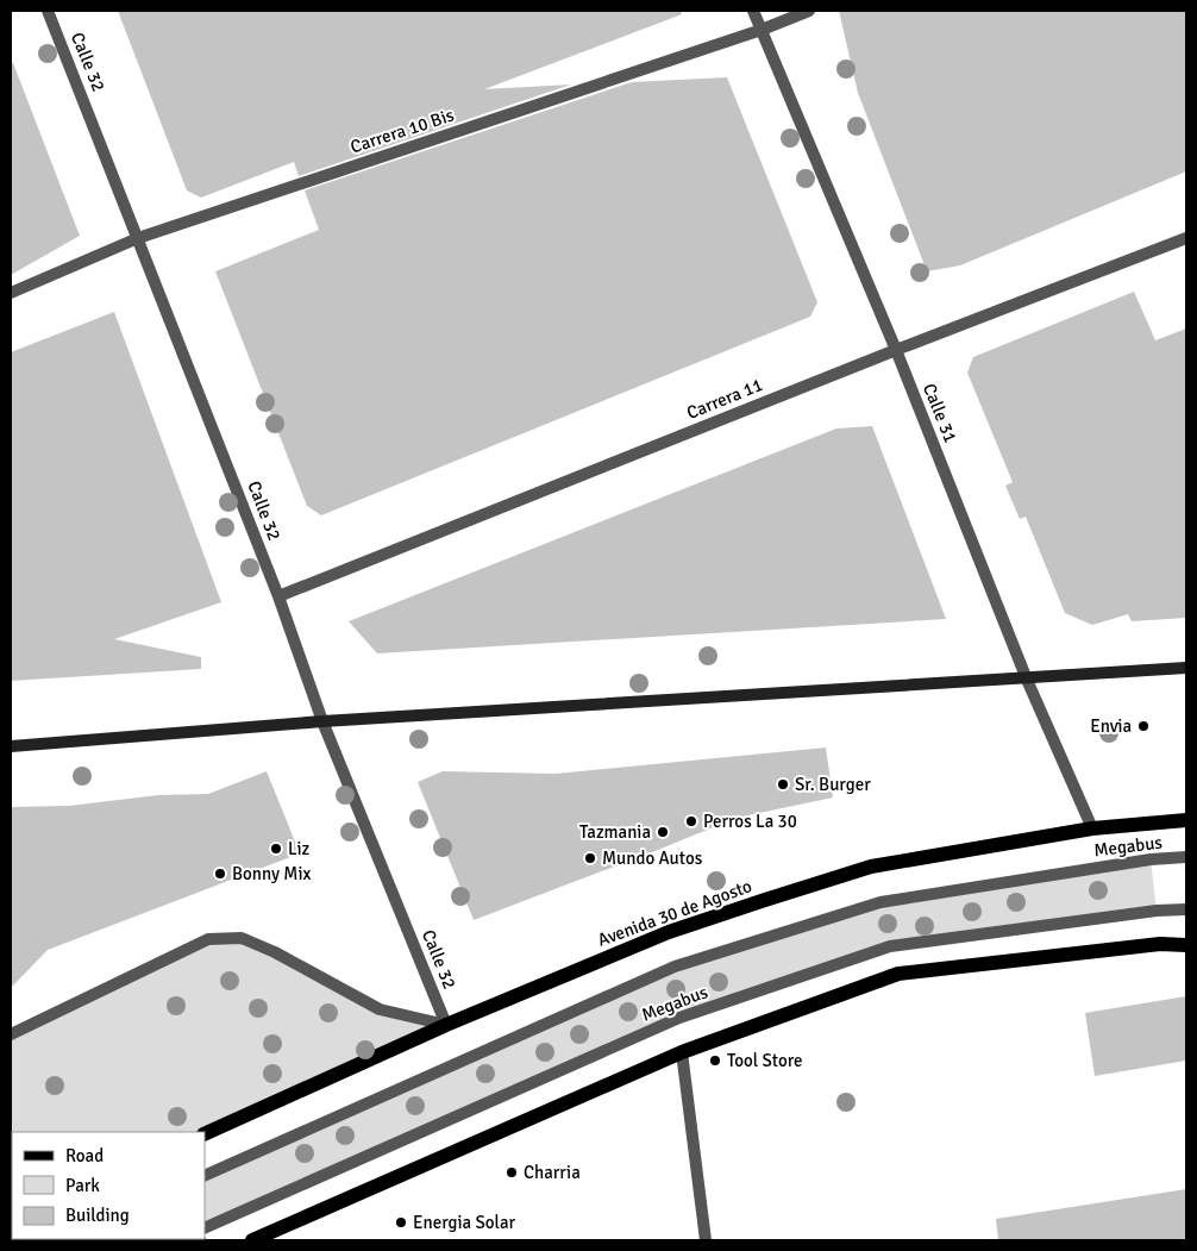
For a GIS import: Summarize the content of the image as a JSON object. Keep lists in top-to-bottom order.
{
  "streets": {
    "main road": ["Avenida 30 de Agosto"],
    "street": [
      "Calle 32",
      "Carrera 10 Bis",
      "Carrera 11",
      "Calle 31",
      "Megabus"
    ]
  },
  "crossings": [
    ["Calle 32", "Carrera 10 Bis"],
    ["Calle 32", "Carrera 11"],
    ["Calle 32", "Avenida 30 de Agosto"],
    ["Carrera 10 Bis", "Calle 31"],
    ["Carrera 11", "Calle 31"],
    ["Calle 31", "Avenida 30 de Agosto"]
  ],
  "places": [
    "Envia",
    "Sr. Burger",
    "Perros La 30",
    "Tazmania",
    "Liz",
    "Mundo Autos",
    "Bonny Mix",
    "Tool Store",
    "Charria",
    "Energia Solar"
  ],
  "legend": ["Road", "Park", "Building"]
}
